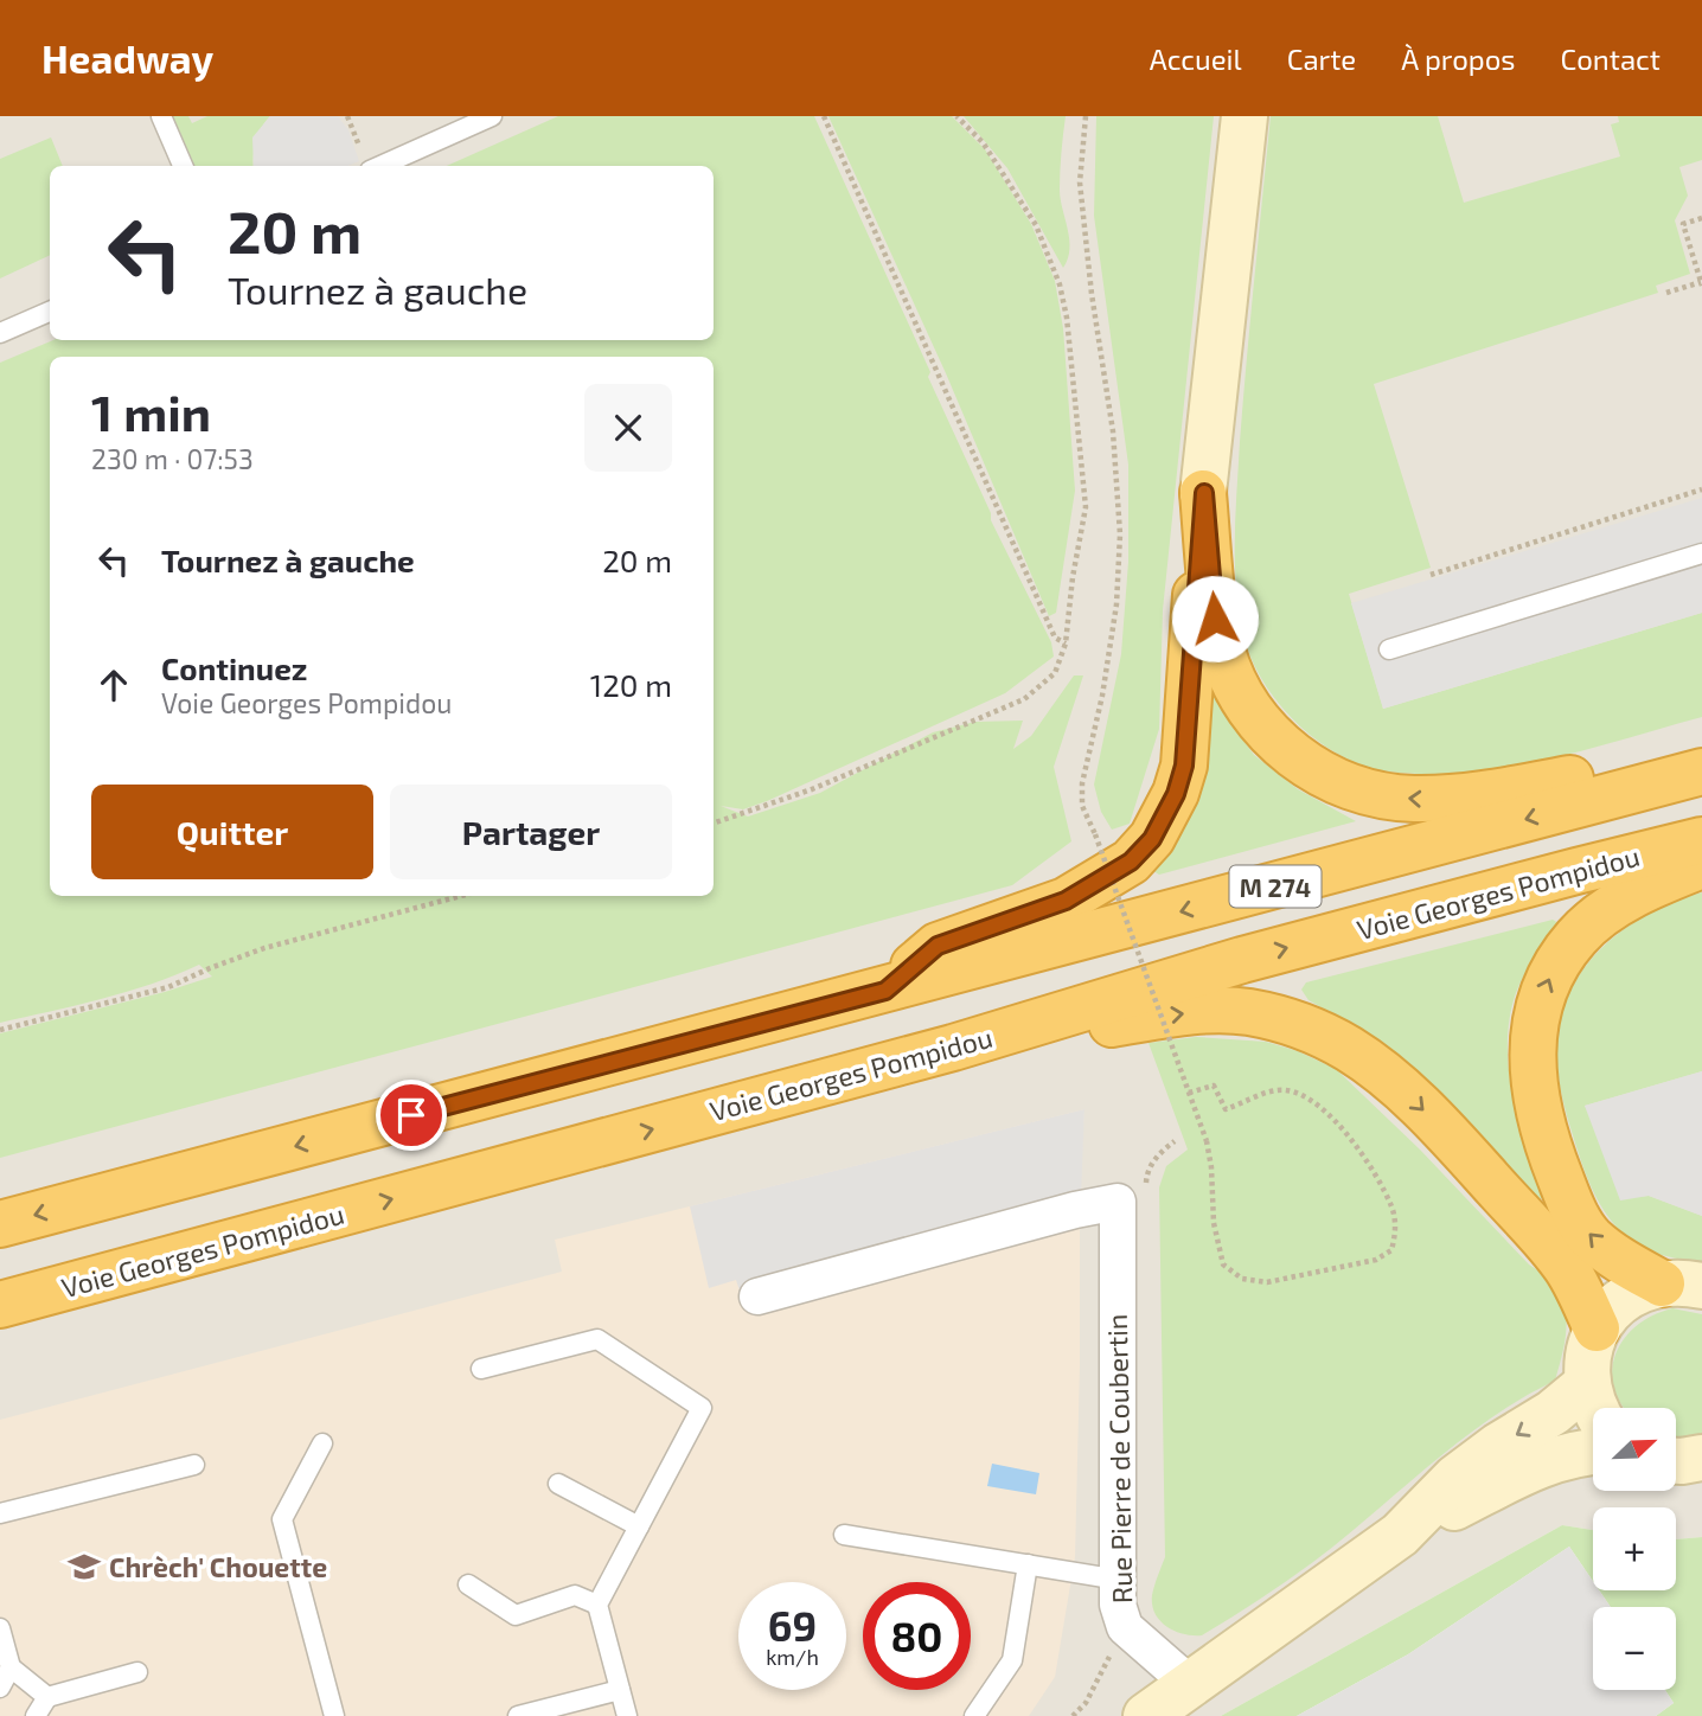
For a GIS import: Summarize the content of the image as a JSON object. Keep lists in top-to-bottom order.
{
  "streets": {
    "highway": ["M 274", "Voie Georges Pompidou"],
    "street": ["Rue Pierre de Coubertin"]
  },
  "places": {
    "school or university": ["Chrèch' Chouette"]
  },
  "north": "top right",
  "page": {
    "header": "Headway",
    "nav": [
      "Accueil",
      "Carte",
      "À propos",
      "Contact"
    ],
    "turn": ["20 m", "Tournez à gauche"],
    "heading": ["1 min", "230 m · 07:53"],
    "list": [
      {
        "name": "Tournez à gauche",
        "value": "20 m"
      },
      {
        "name": "Continuez",
        "note": "Voie Georges Pompidou",
        "value": "120 m"
      }
    ],
    "buttons": ["Quitter", "Partager"],
    "map_buttons": ["+", "−"],
    "speed": "69 km/h",
    "limit": "80"
  }
}
